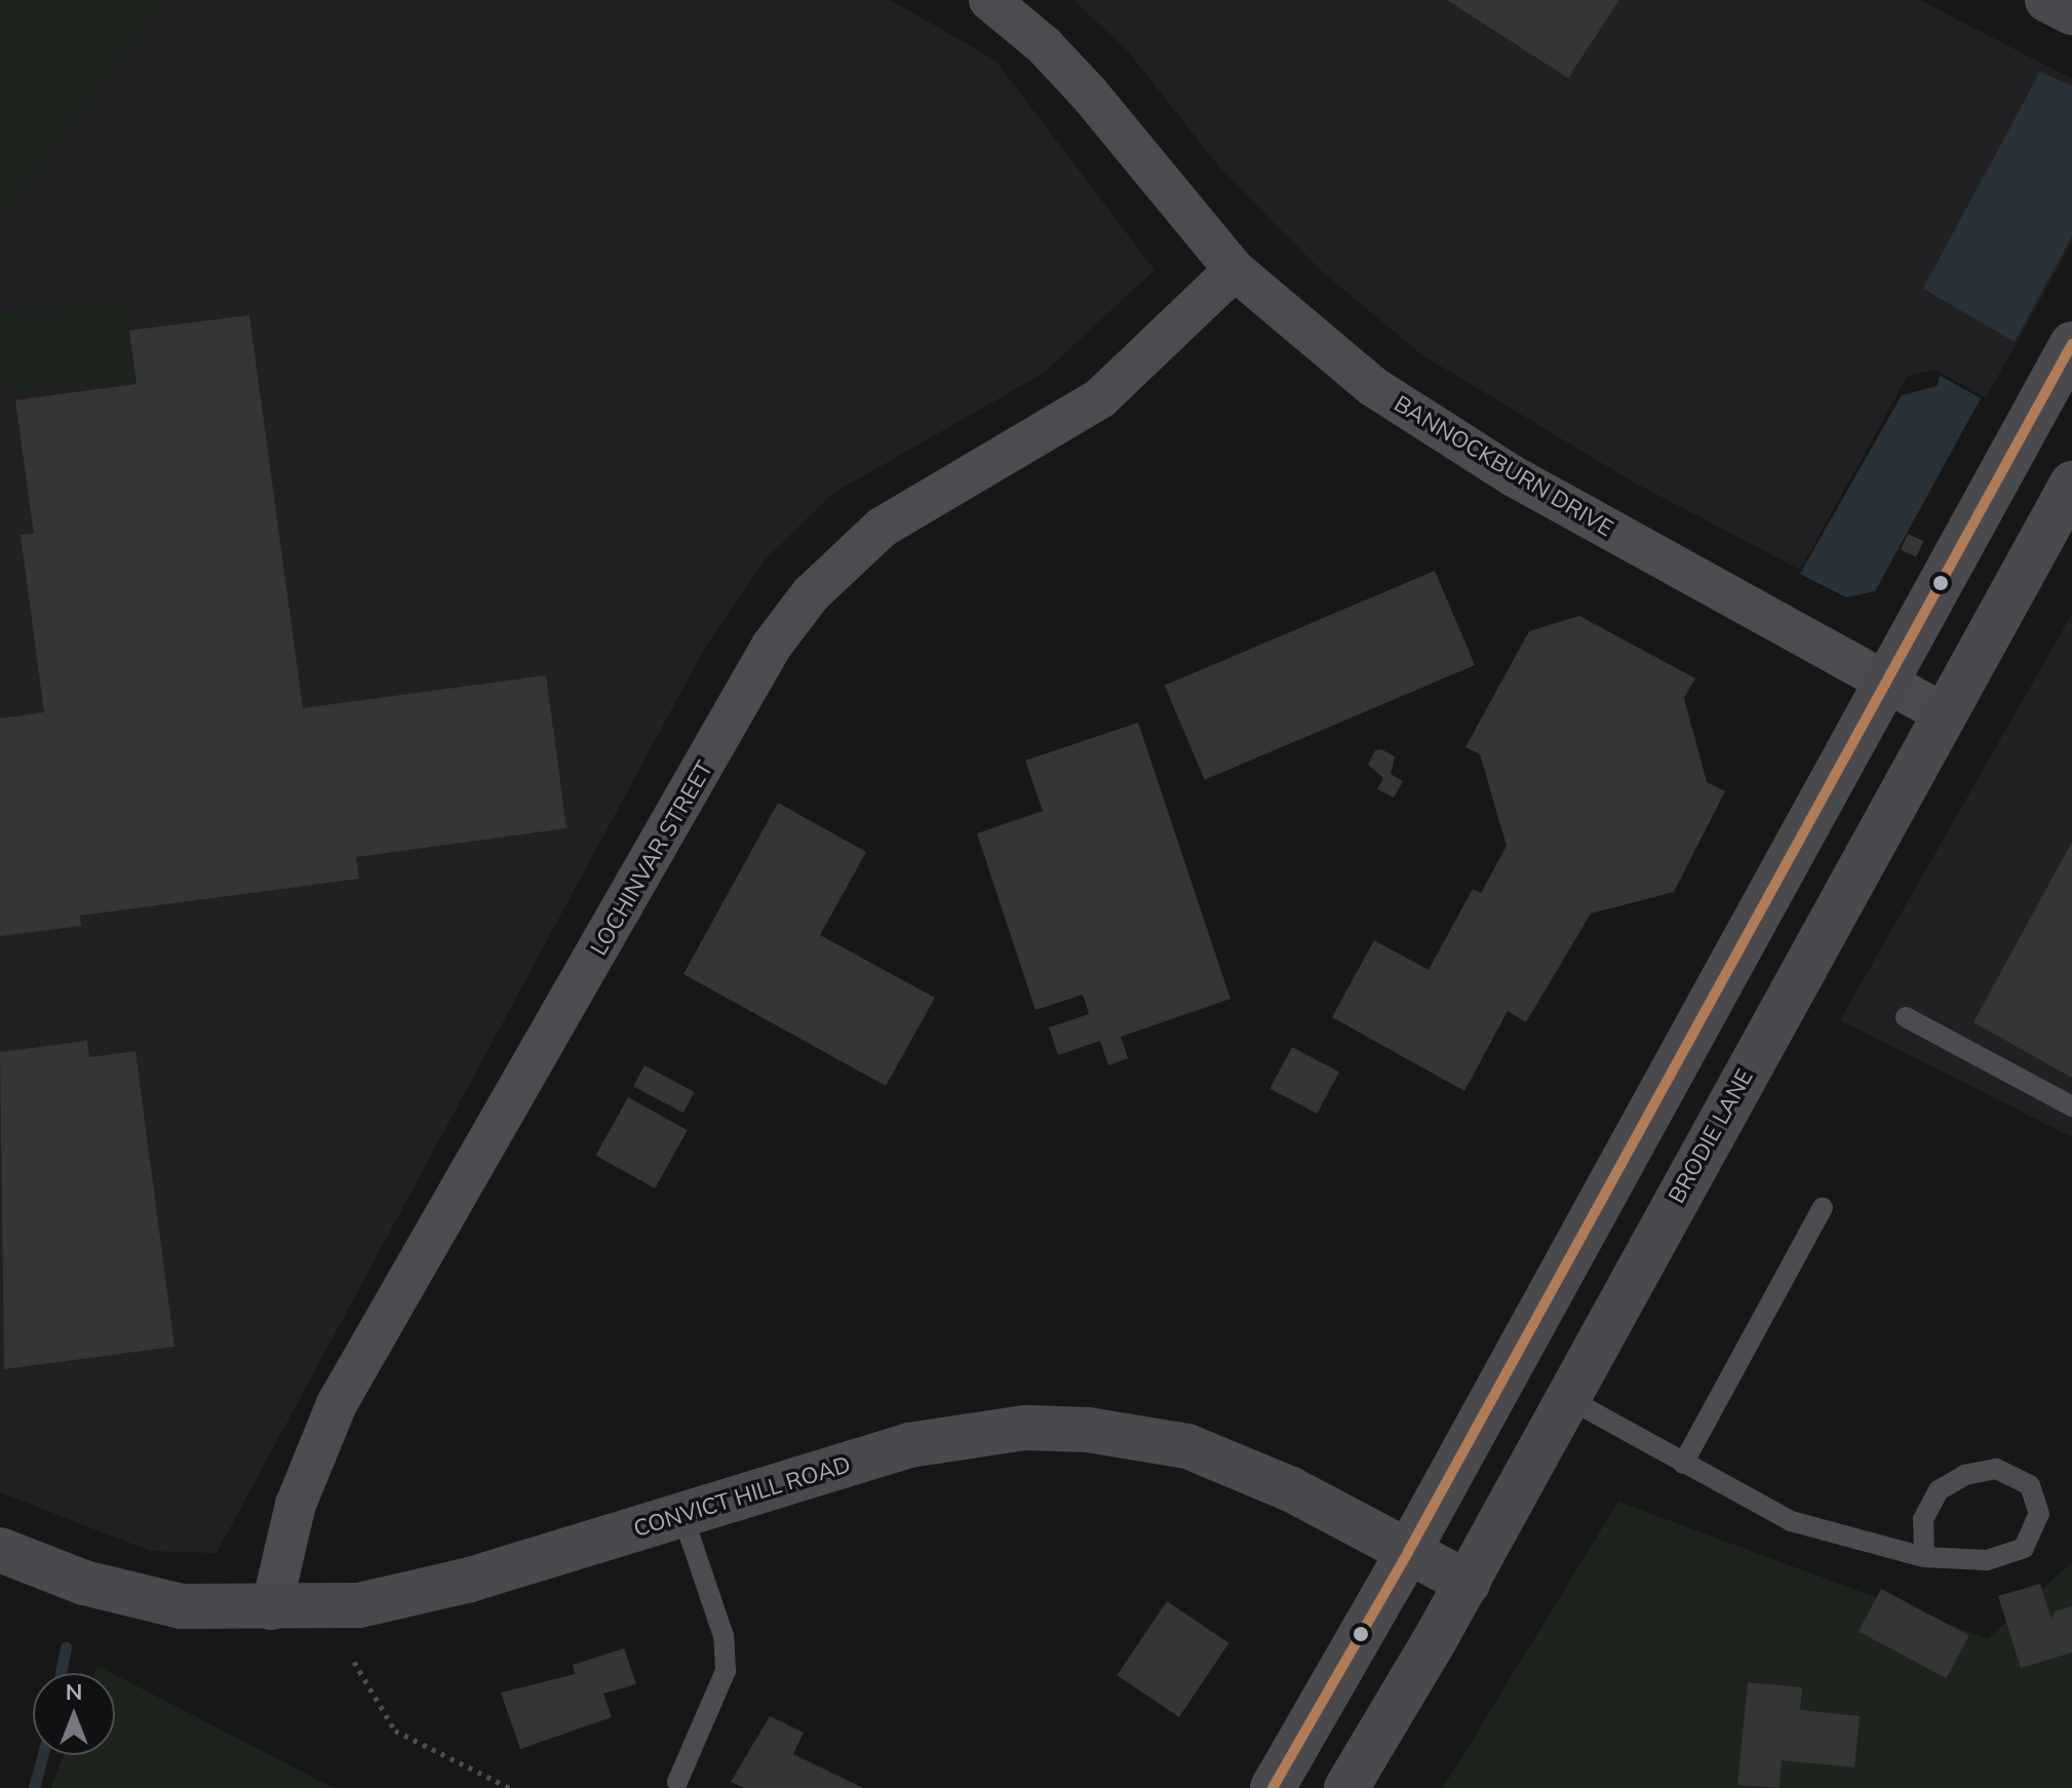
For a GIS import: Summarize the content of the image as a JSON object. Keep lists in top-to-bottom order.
{
  "streets": {
    "main road": ["BRODIE LANE", "CONVICT HILL ROAD"],
    "street": ["BANNOCKBURN DRIVE", "LOCHINVAR STREET"]
  },
  "crossings": [
    ["BANNOCKBURN DRIVE", "LOCHINVAR STREET"],
    ["BANNOCKBURN DRIVE", "BRODIE LANE"],
    ["LOCHINVAR STREET", "CONVICT HILL ROAD"],
    ["BRODIE LANE", "CONVICT HILL ROAD"]
  ],
  "north": "top"
}
